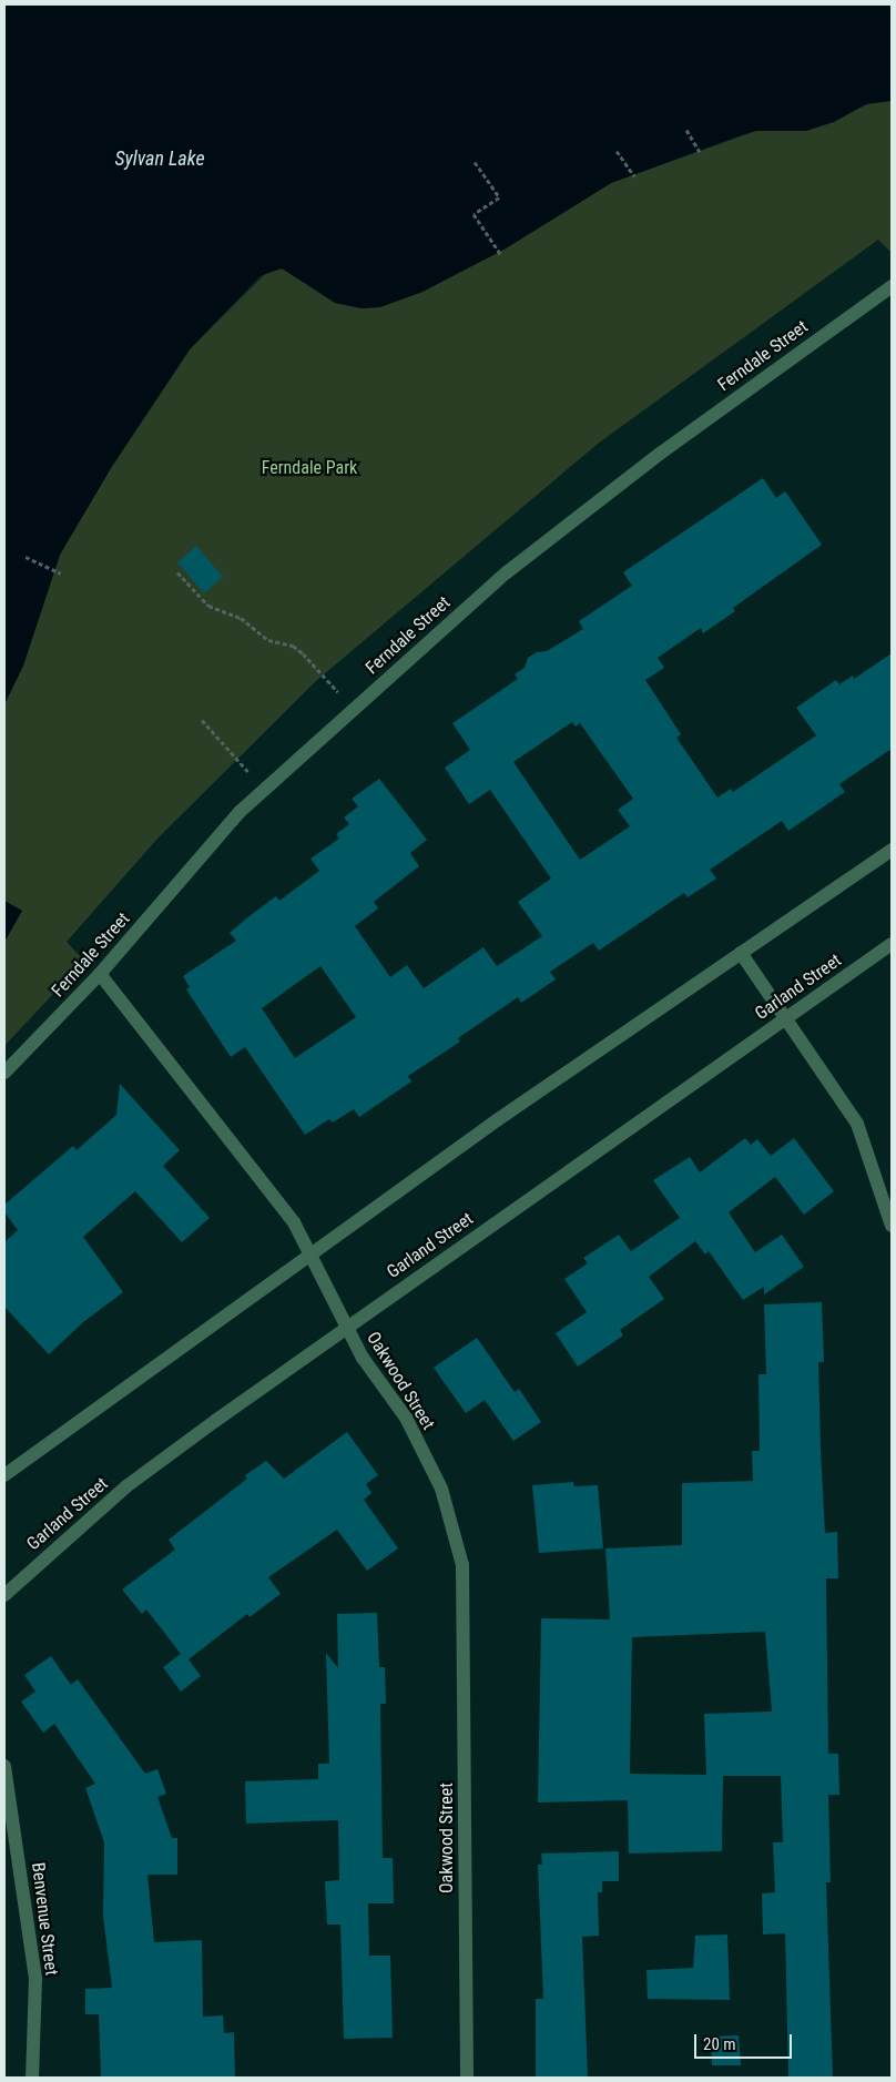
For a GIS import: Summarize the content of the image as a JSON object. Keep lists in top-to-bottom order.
{
  "streets": {
    "street": [
      "Ferndale Street",
      "Garland Street",
      "Oakwood Street",
      "Benvenue Street"
    ]
  },
  "crossings": [
    ["Ferndale Street", "Oakwood Street"],
    ["Garland Street", "Oakwood Street"]
  ],
  "water": ["Sylvan Lake"],
  "parks": ["Ferndale Park"],
  "scale_bar": "20 m"
}
